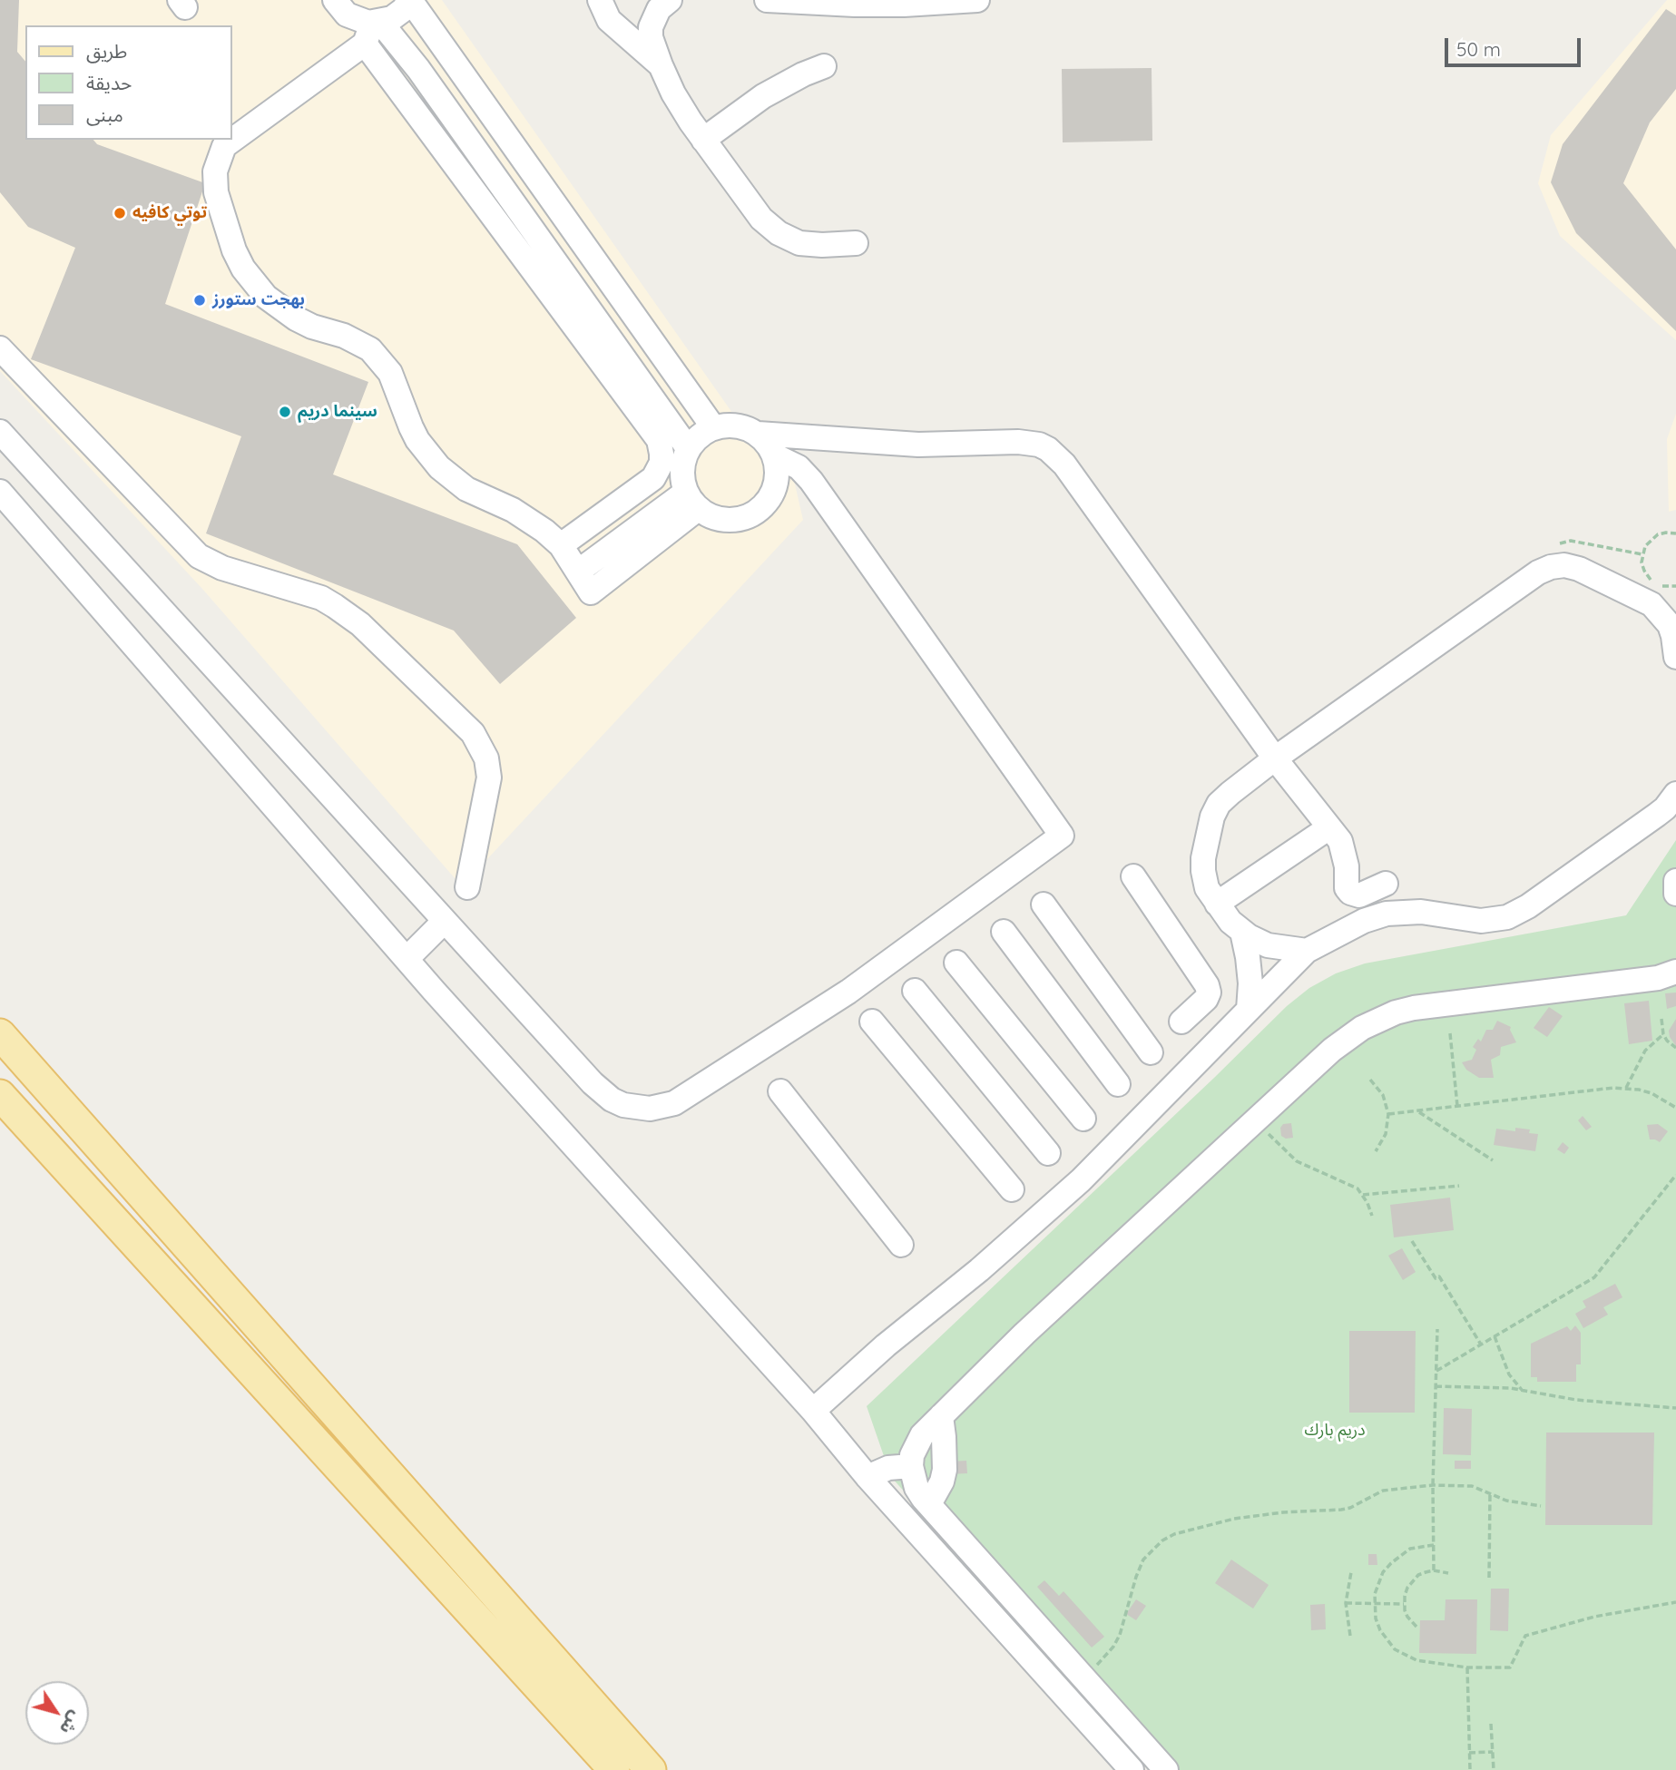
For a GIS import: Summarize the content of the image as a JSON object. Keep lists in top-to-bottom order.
{
  "parks": ["دريم بارك"],
  "places": ["توتي كافيه", "بهجت ستورز", "سينما دريم"],
  "legend": ["طريق", "حديقة", "مبنى"],
  "scale_bar": "50 m",
  "north": "bottom right"
}
